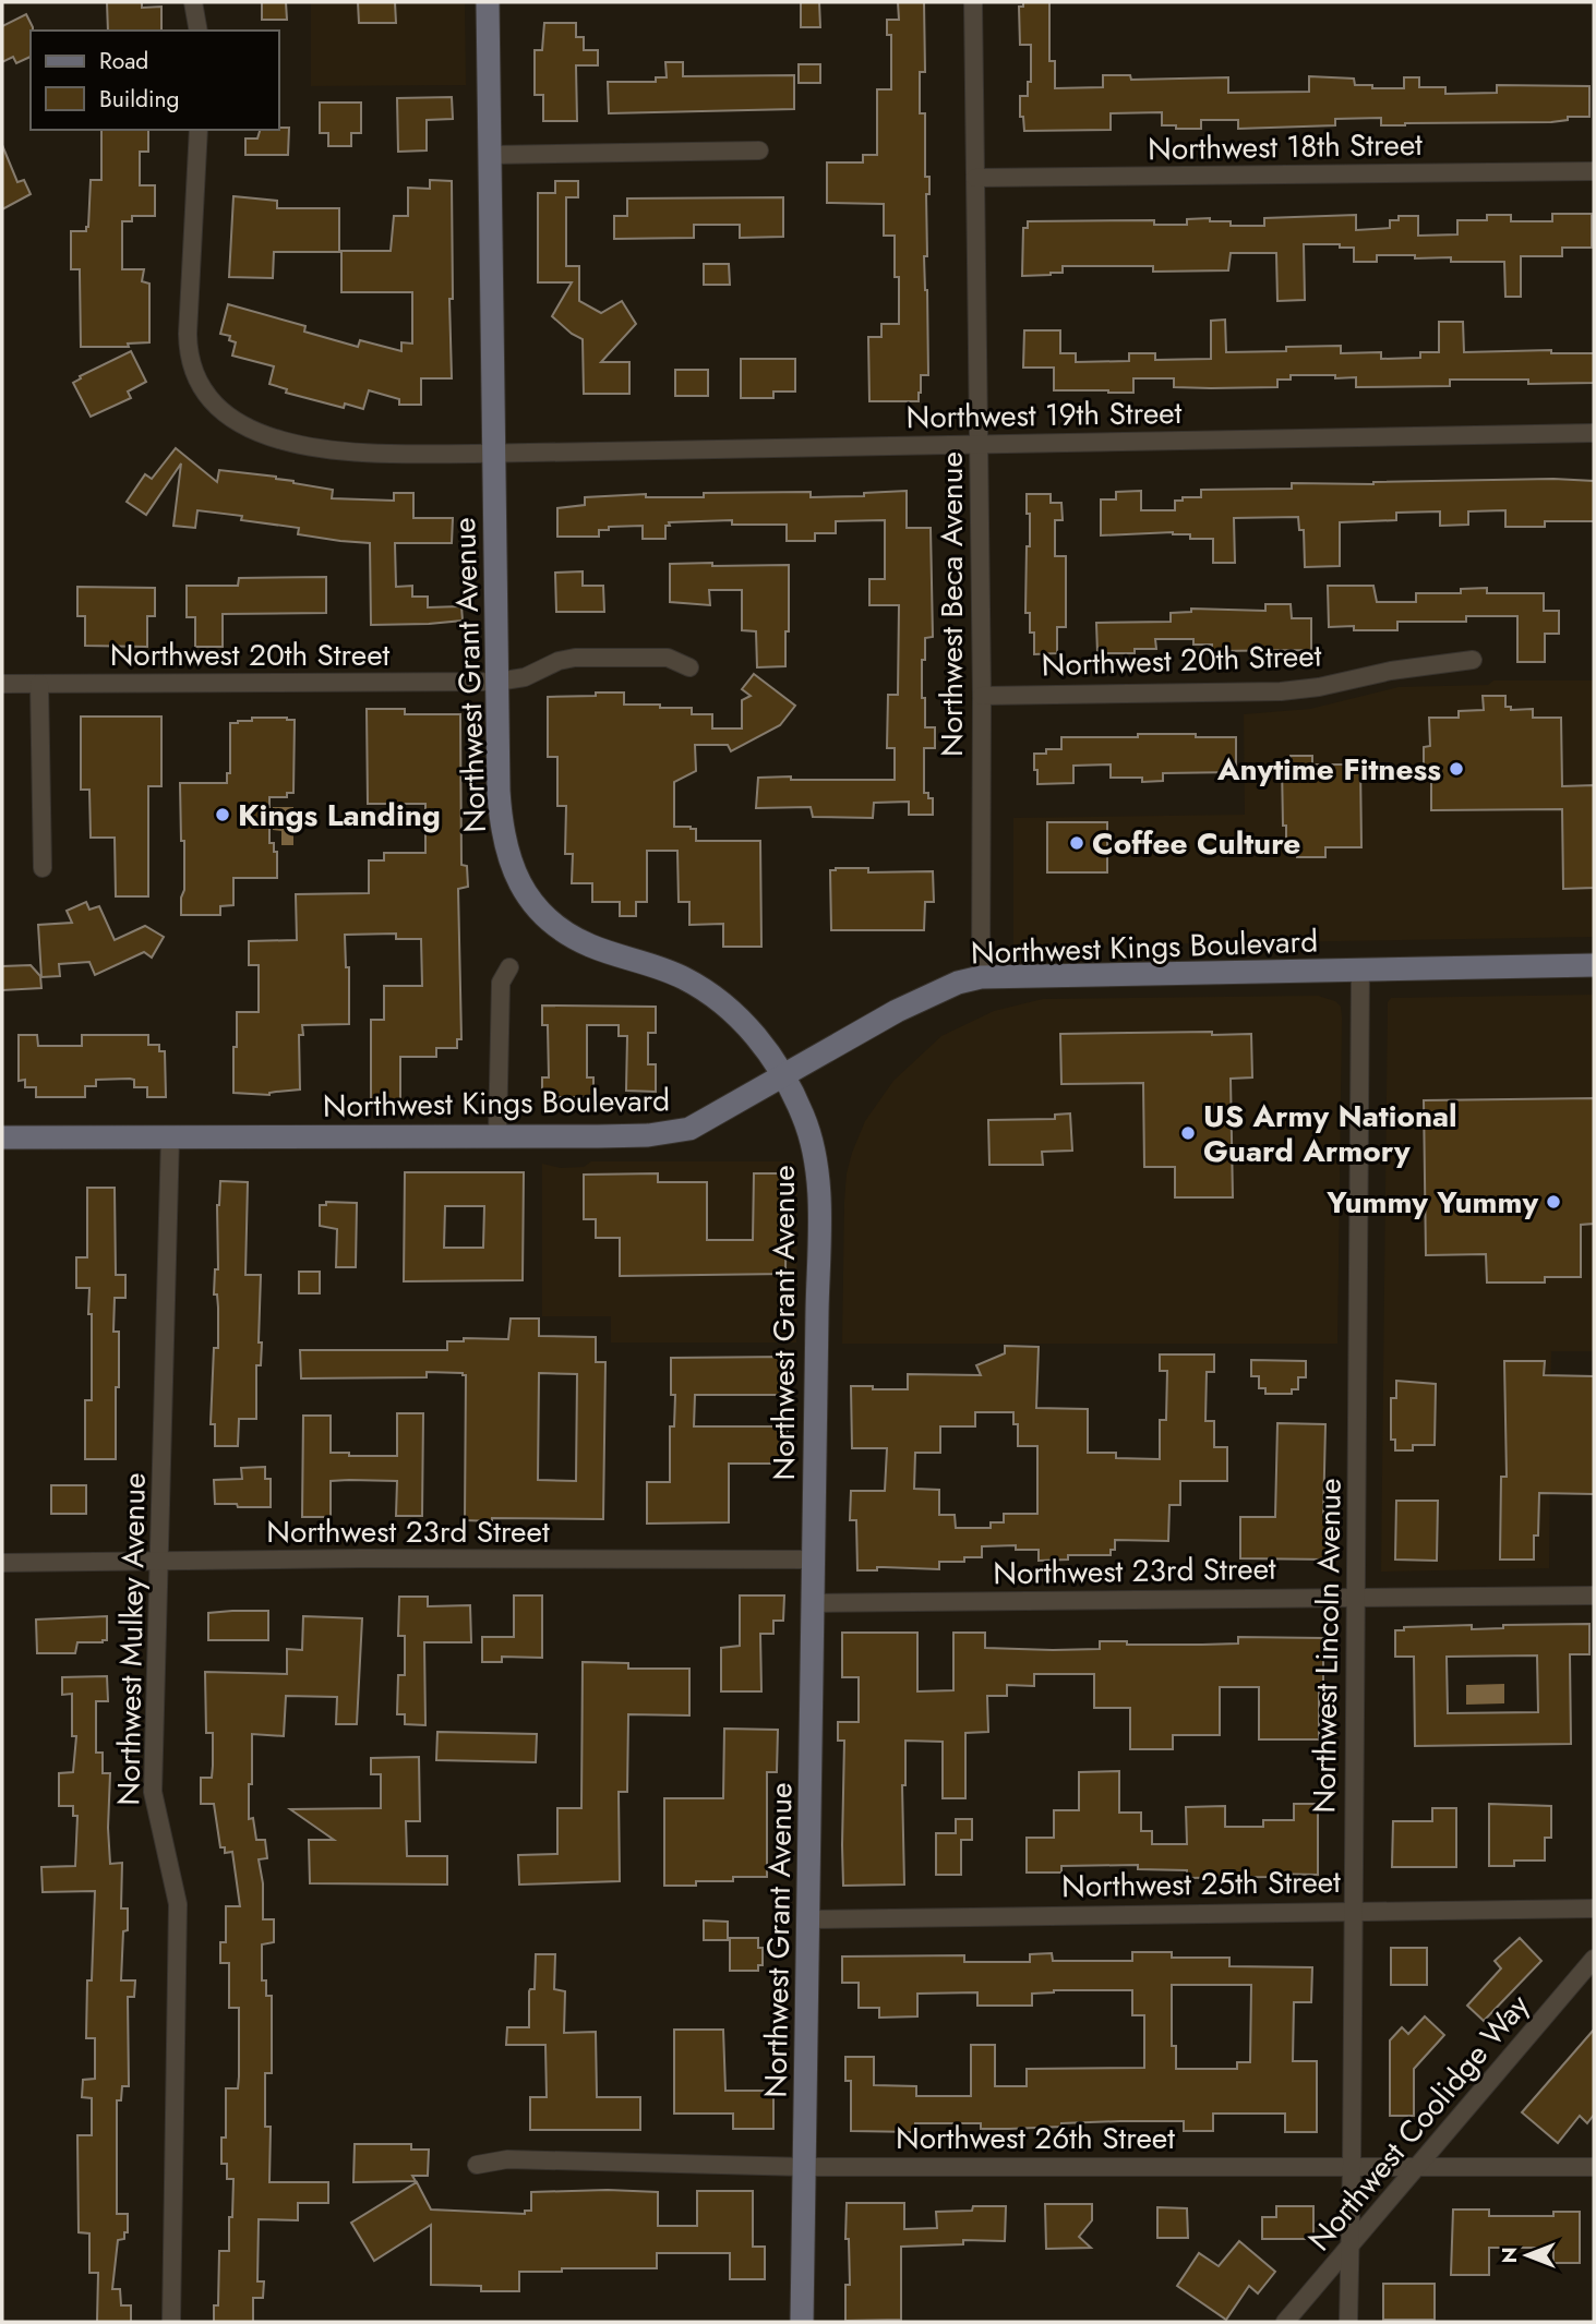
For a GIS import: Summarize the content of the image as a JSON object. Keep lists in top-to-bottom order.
{
  "streets": {
    "main road": ["Northwest Grant Avenue", "Northwest Kings Boulevard"],
    "street": [
      "Northwest 18th Street",
      "Northwest 19th Street",
      "Northwest Beca Avenue",
      "Northwest 20th Street",
      "Northwest 23rd Street",
      "Northwest Mulkey Avenue",
      "Northwest Lincoln Avenue",
      "Northwest 25th Street",
      "Northwest Coolidge Way",
      "Northwest 26th Street"
    ]
  },
  "crossings": [
    ["Northwest 18th Street", "Northwest Beca Avenue"],
    ["Northwest 19th Street", "Northwest Beca Avenue"],
    ["Northwest 19th Street", "Northwest Grant Avenue"],
    ["Northwest Beca Avenue", "Northwest 20th Street"],
    ["Northwest Beca Avenue", "Northwest Kings Boulevard"],
    ["Northwest 20th Street", "Northwest Grant Avenue"],
    ["Northwest Grant Avenue", "Northwest Kings Boulevard"],
    ["Northwest Grant Avenue", "Northwest 23rd Street"],
    ["Northwest Grant Avenue", "Northwest 25th Street"],
    ["Northwest Grant Avenue", "Northwest 26th Street"],
    ["Northwest Kings Boulevard", "Northwest Mulkey Avenue"],
    ["Northwest Kings Boulevard", "Northwest Lincoln Avenue"],
    ["Northwest 23rd Street", "Northwest Mulkey Avenue"],
    ["Northwest 23rd Street", "Northwest Lincoln Avenue"],
    ["Northwest Lincoln Avenue", "Northwest 25th Street"],
    ["Northwest Lincoln Avenue", "Northwest Coolidge Way"],
    ["Northwest Lincoln Avenue", "Northwest 26th Street"],
    ["Northwest Coolidge Way", "Northwest 26th Street"]
  ],
  "places": [
    "Anytime Fitness",
    "Kings Landing",
    "Coffee Culture",
    "US Army National Guard Armory",
    "Yummy Yummy"
  ],
  "legend": ["Road", "Building"],
  "north": "left"
}
